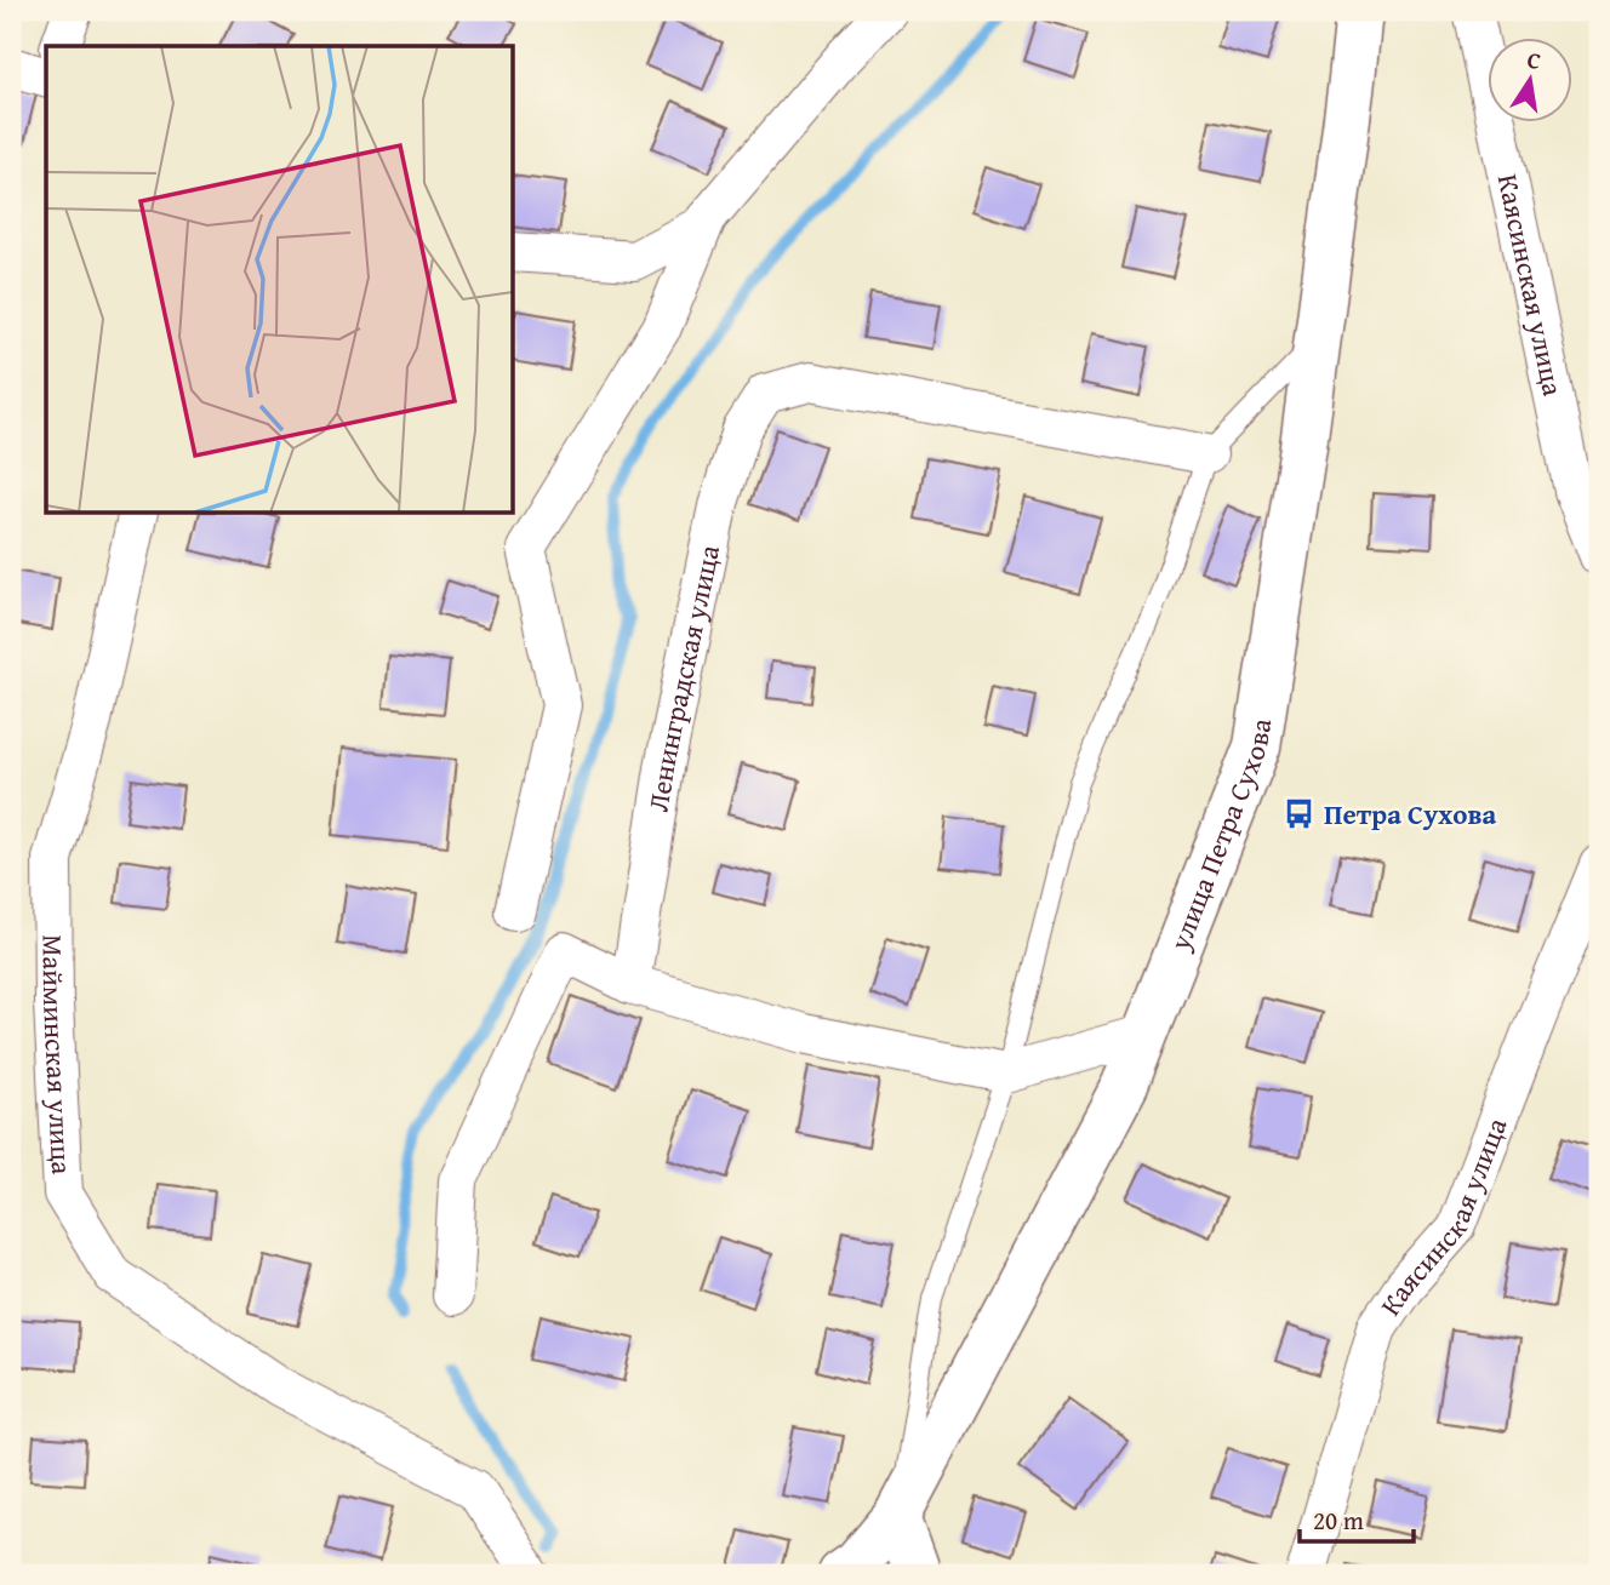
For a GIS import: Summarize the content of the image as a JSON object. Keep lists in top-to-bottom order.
{
  "streets": {
    "street": [
      "Каясинская улица",
      "Ленинградская улица",
      "улица Петра Сухова",
      "Майминская улица"
    ]
  },
  "places": {
    "bus stop": ["Петра Сухова"]
  },
  "scale_bar": "20 m",
  "north": "top"
}
